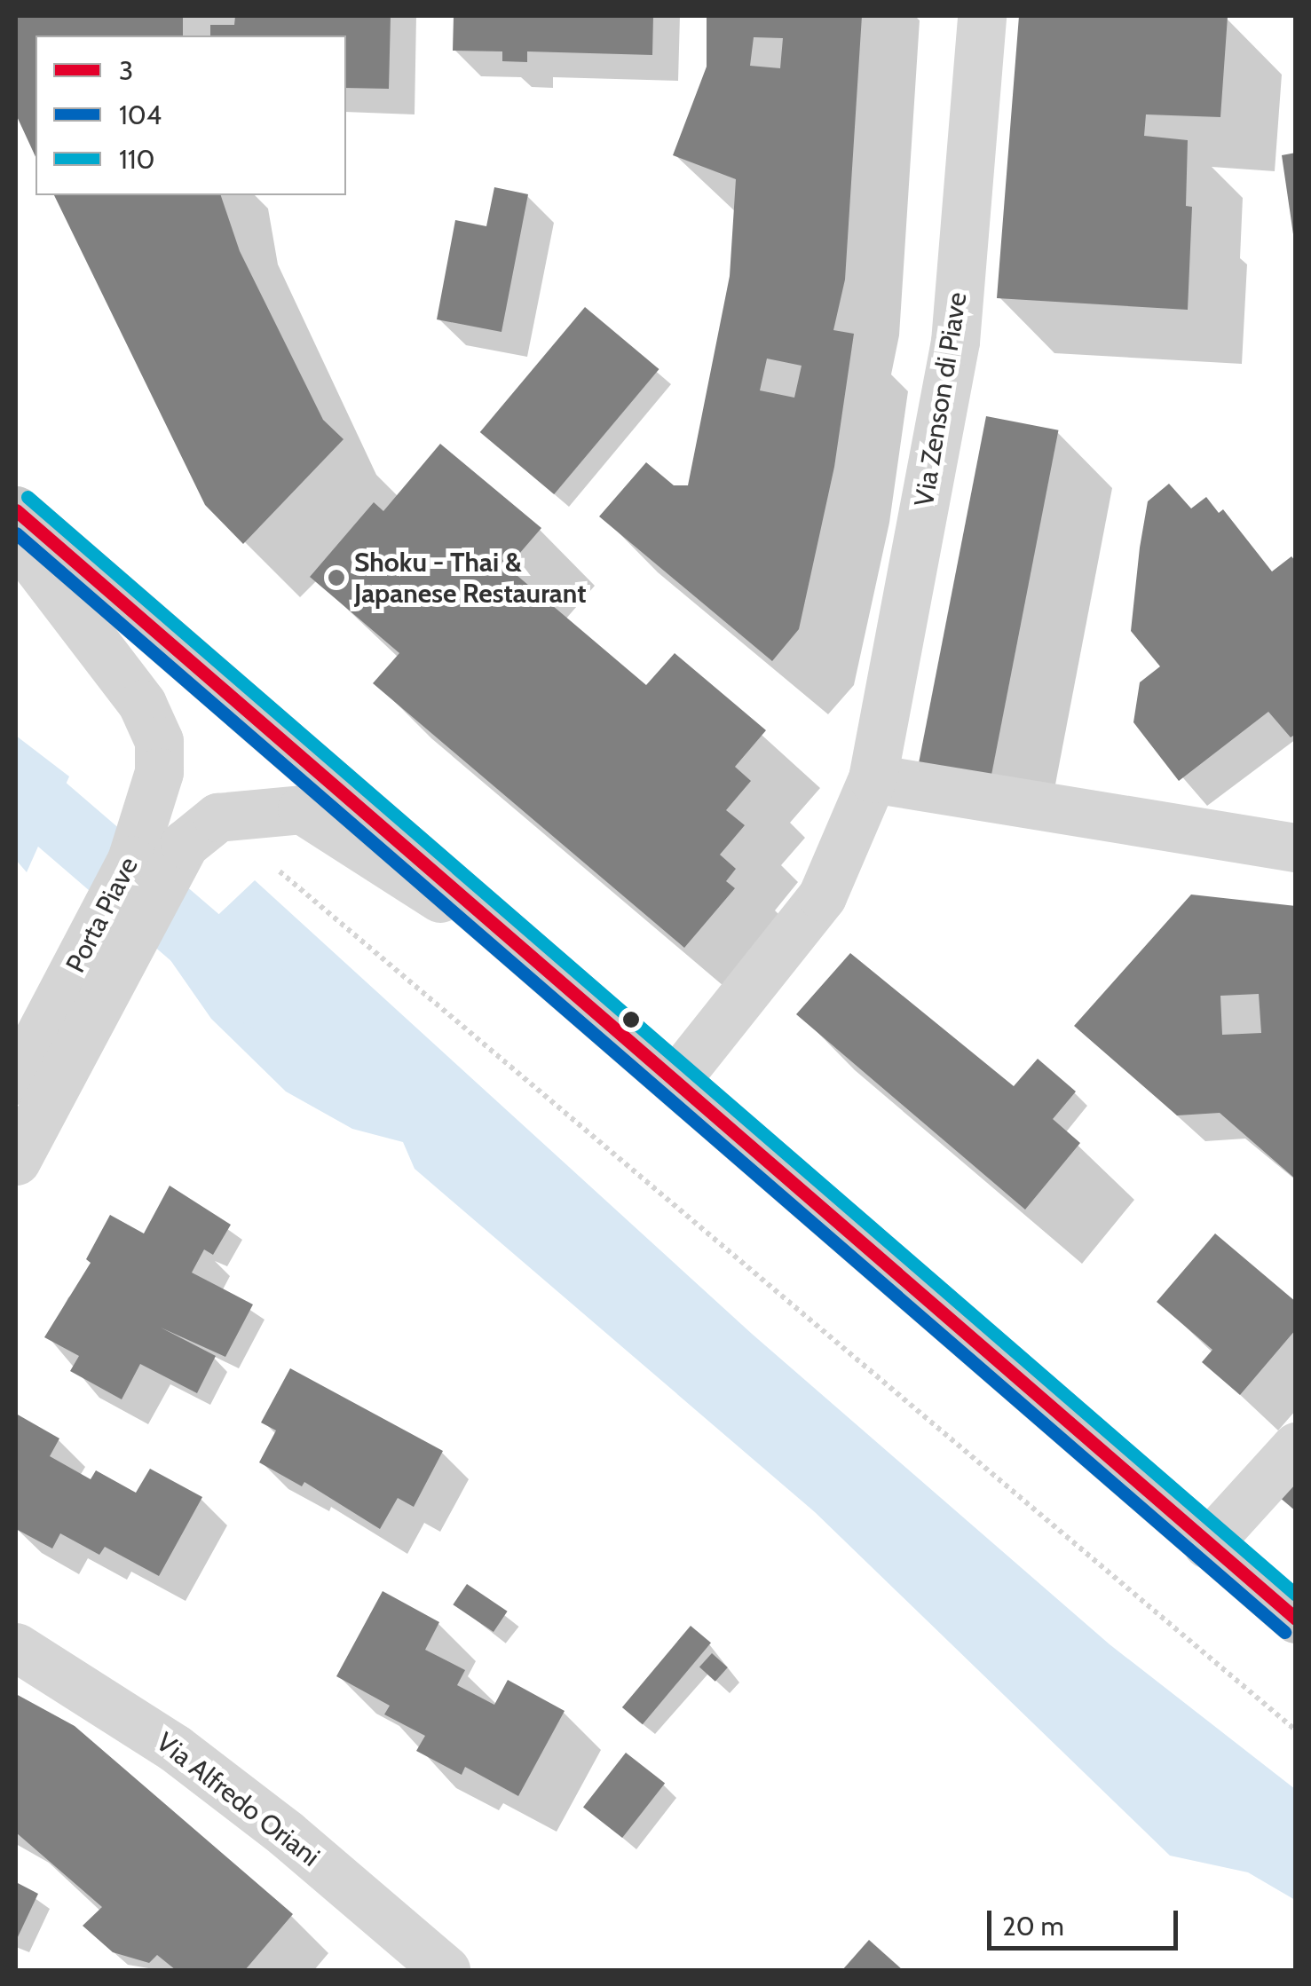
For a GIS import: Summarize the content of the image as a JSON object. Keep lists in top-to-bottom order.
{
  "streets": {
    "street": ["Via Zenson di Piave", "Porta Piave", "Via Alfredo Oriani"]
  },
  "places": ["Shoku - Thai & Japanese Restaurant"],
  "lines": ["transit line 110", "transit line 3", "transit line 104"],
  "legend": ["3", "104", "110"],
  "scale_bar": "20 m"
}
